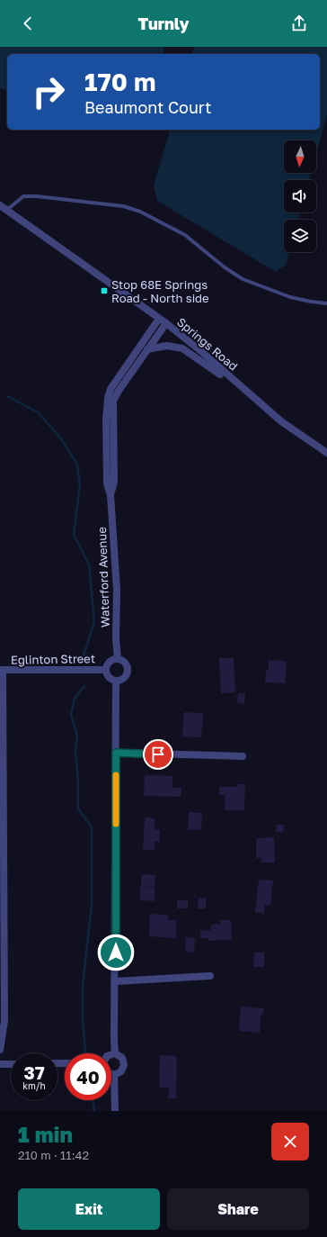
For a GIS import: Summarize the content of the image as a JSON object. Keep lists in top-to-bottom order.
{
  "streets": {
    "street": ["Springs Road", "Waterford Avenue", "Eglinton Street"]
  },
  "crossings": [
    ["Springs Road", "Waterford Avenue"],
    ["Waterford Avenue", "Eglinton Street"]
  ],
  "places": {
    "transit": ["Stop 68E Springs Road - North side"]
  },
  "north": "bottom",
  "page": {
    "header": "Turnly",
    "turn": ["170 m", "Beaumont Court"],
    "speed": "37 km/h",
    "limit": "40",
    "heading": ["1 min", "210 m · 11:42"],
    "buttons": ["Exit", "Share"]
  }
}
